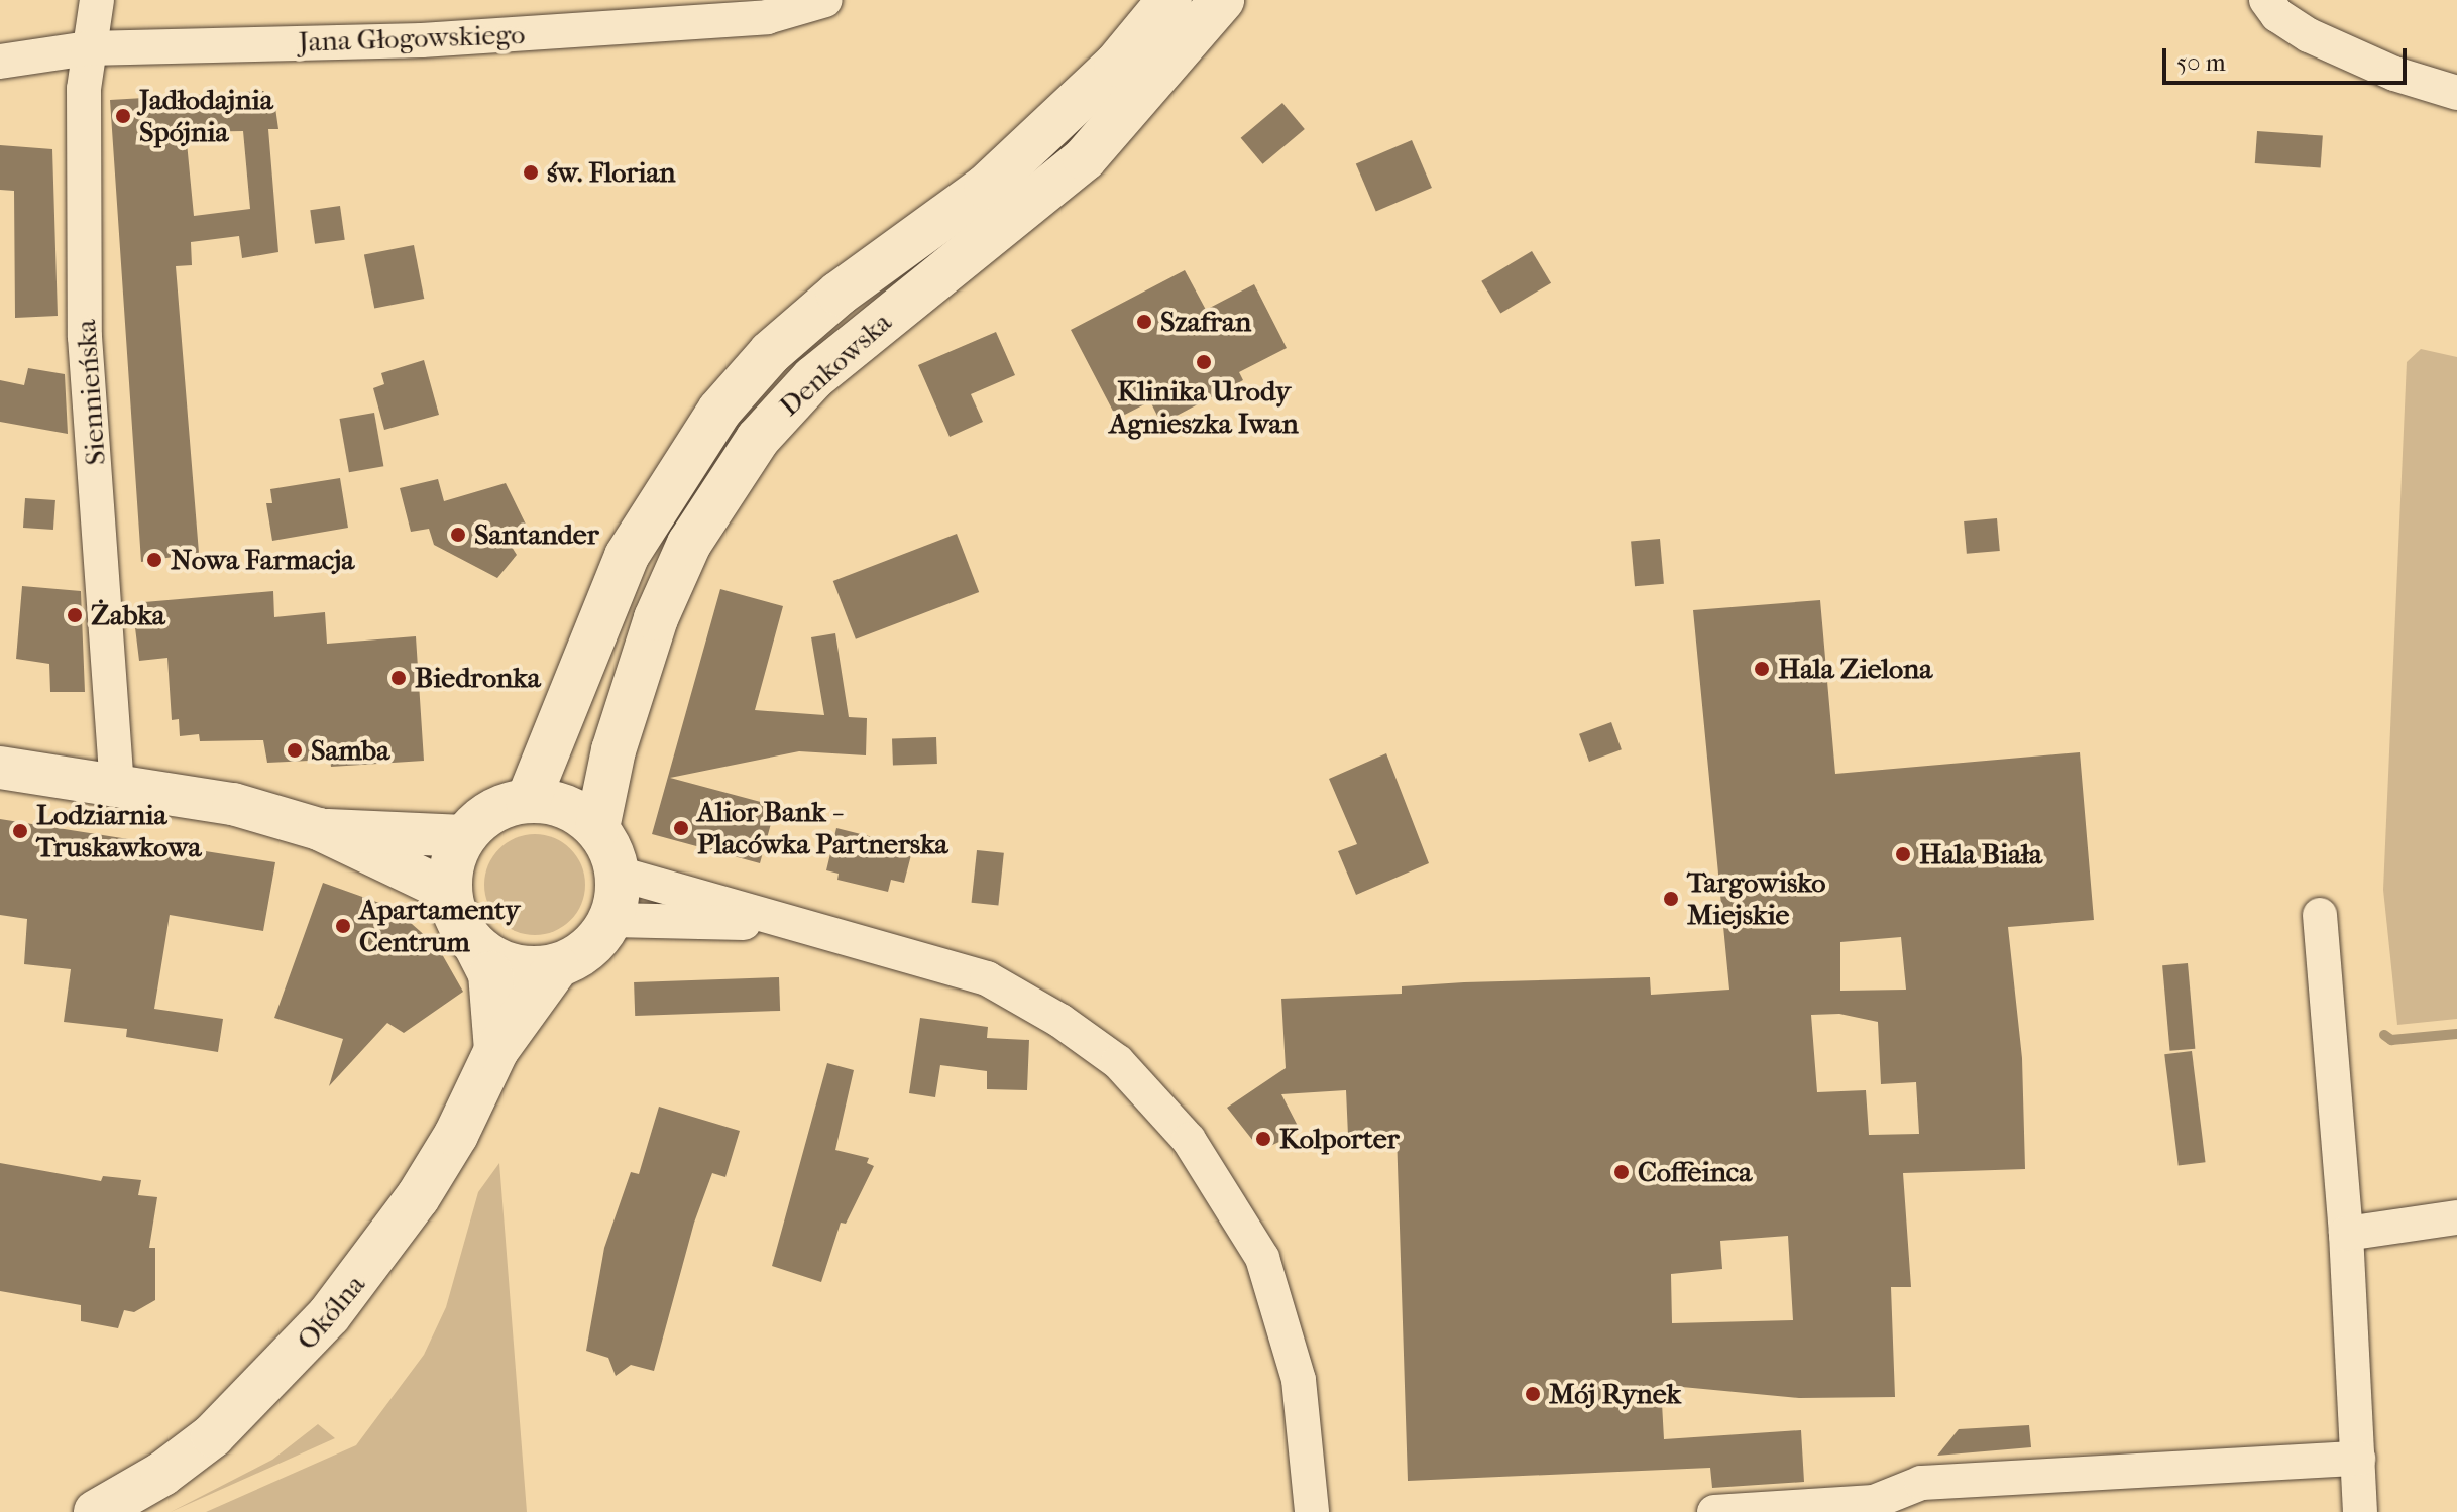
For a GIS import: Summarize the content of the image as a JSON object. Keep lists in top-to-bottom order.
{
  "streets": {
    "main road": ["Denkowska", "Okólna"],
    "street": ["Jana Głogowskiego", "Siennieńska"]
  },
  "crossings": [
    ["Jana Głogowskiego", "Siennieńska"],
    ["Denkowska", "Okólna"]
  ],
  "places": [
    "Jadłodajnia Spójnia",
    "św. Florian",
    "Szafran",
    "Klinika Urody Agnieszka Iwan",
    "Santander",
    "Nowa Farmacja",
    "Żabka",
    "Hala Zielona",
    "Biedronka",
    "Samba",
    "Alior Bank - Placówka Partnerska",
    "Lodziarnia Truskawkowa",
    "Hala Biała",
    "Targowisko Miejskie",
    "Apartamenty Centrum",
    "Kolporter",
    "Coffeinca",
    "Mój Rynek"
  ],
  "scale_bar": "50 m"
}
